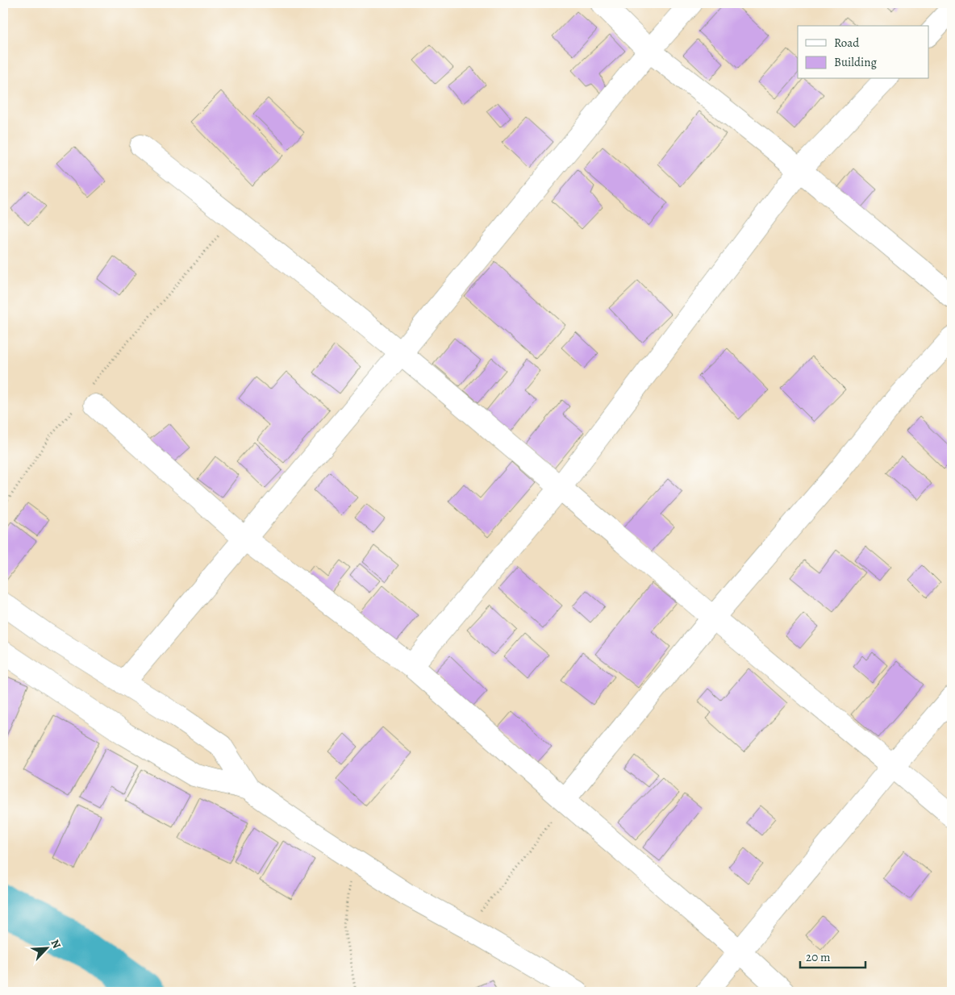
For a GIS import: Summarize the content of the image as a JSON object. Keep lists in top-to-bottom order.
{
  "legend": ["Road", "Building"],
  "scale_bar": "20 m",
  "north": "top right"
}
